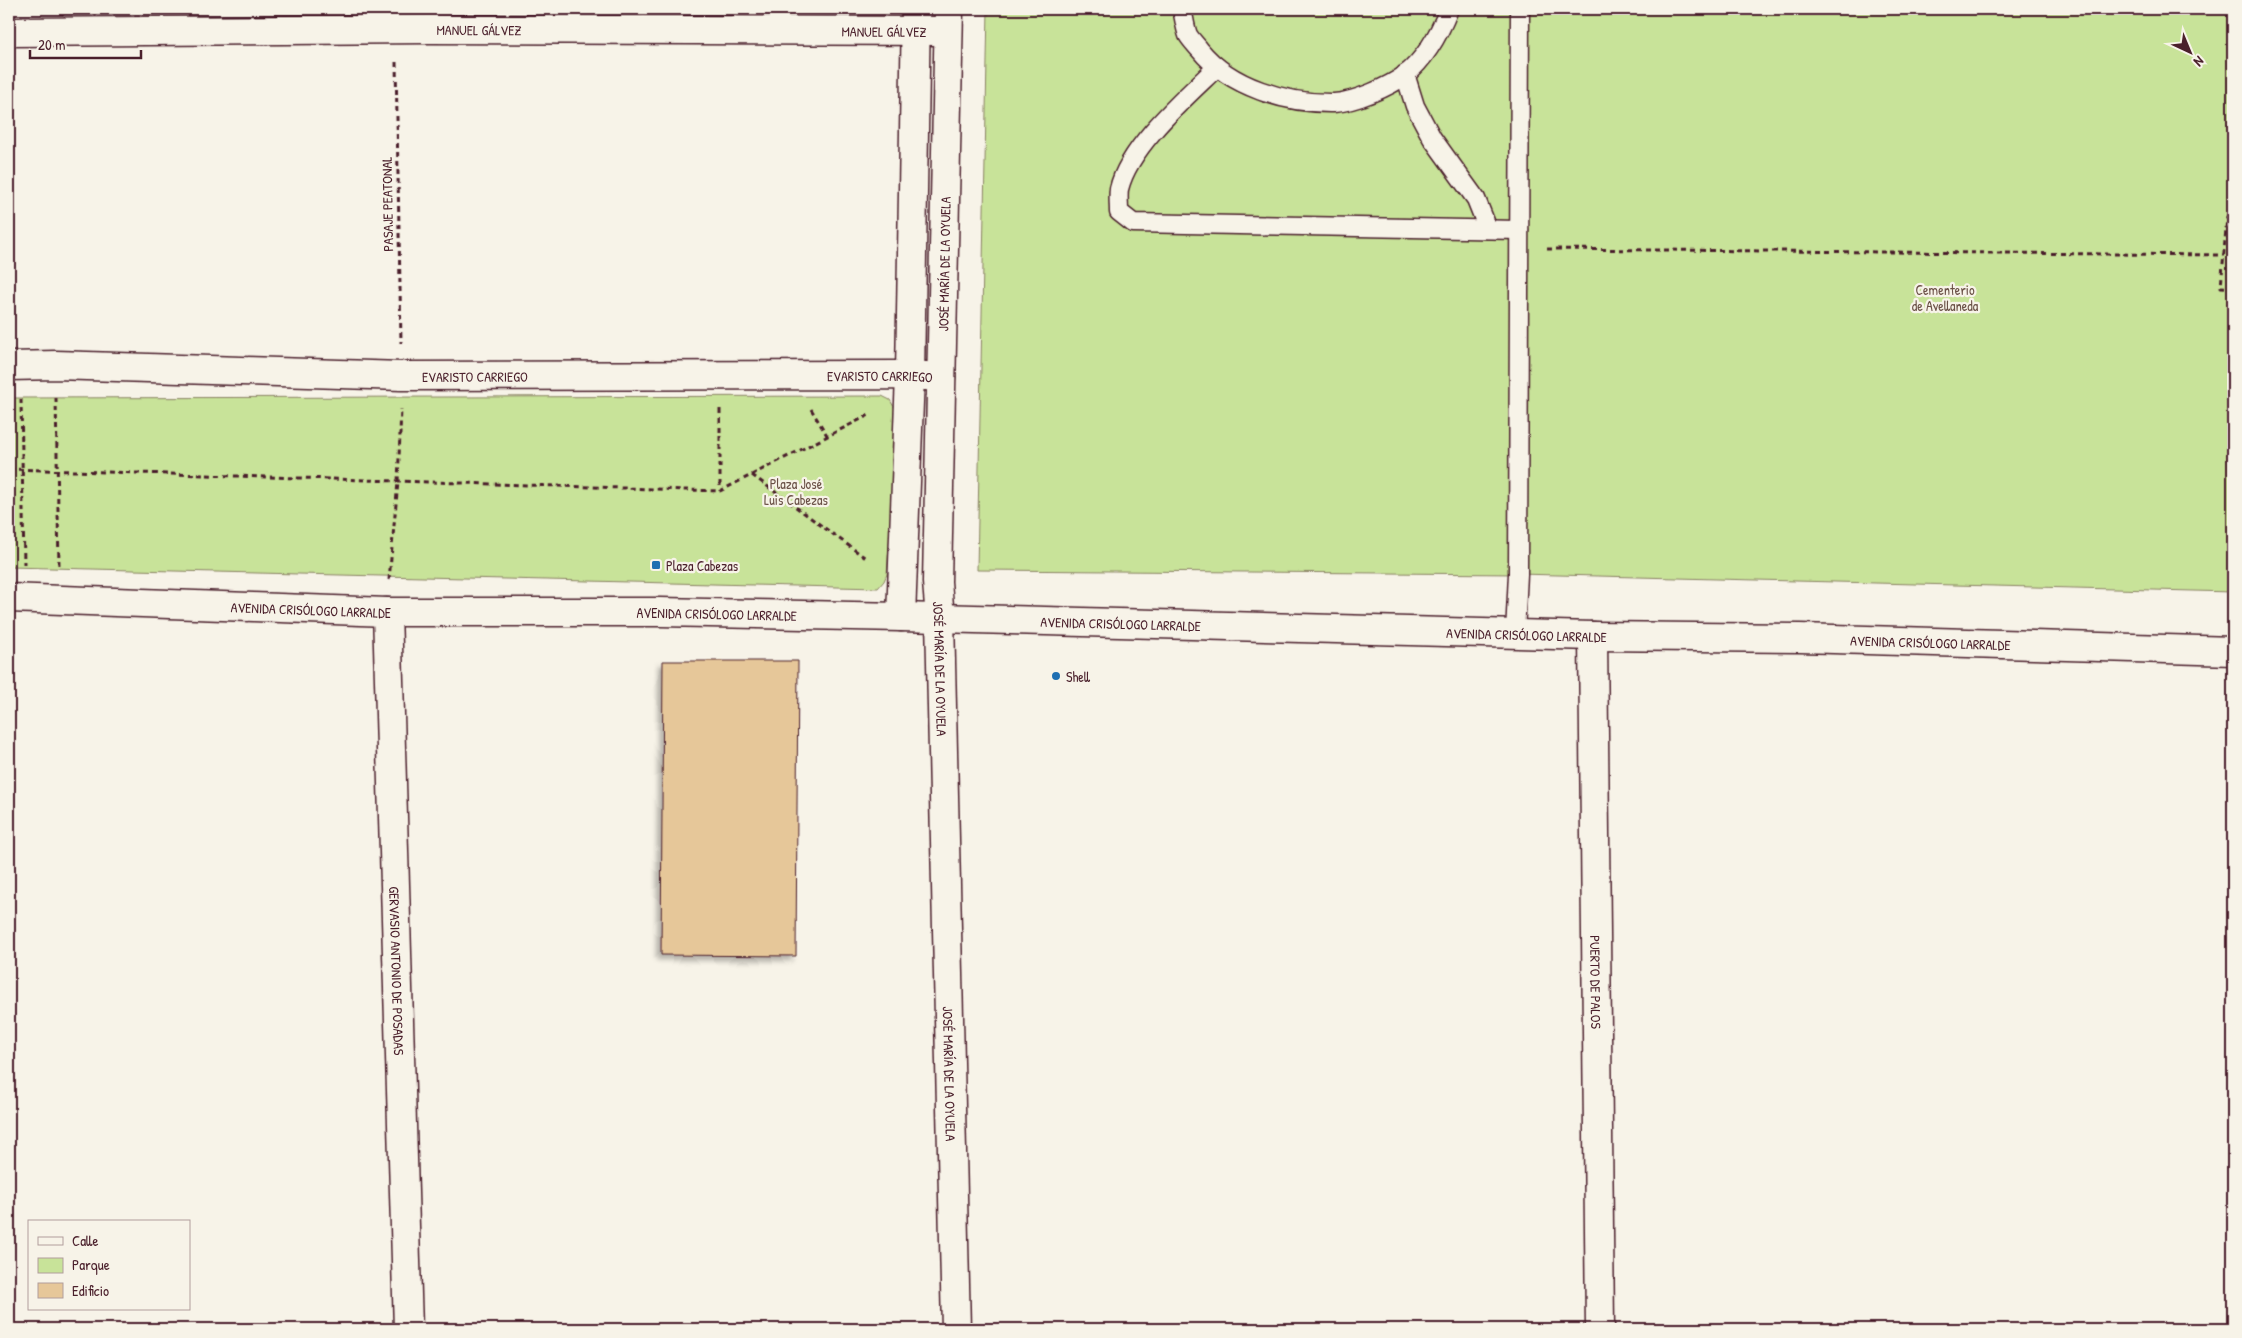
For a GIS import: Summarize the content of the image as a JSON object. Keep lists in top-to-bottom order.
{
  "streets": {
    "street": [
      "MANUEL GÁLVEZ",
      "JOSÉ MARÍA DE LA OYUELA",
      "EVARISTO CARRIEGO",
      "AVENIDA CRISÓLOGO LARRALDE",
      "GERVASIO ANTONIO DE POSADAS",
      "PUERTO DE PALOS"
    ],
    "path": ["PASAJE PEATONAL"]
  },
  "crossings": [
    ["MANUEL GÁLVEZ", "PASAJE PEATONAL"],
    ["MANUEL GÁLVEZ", "JOSÉ MARÍA DE LA OYUELA"],
    ["PASAJE PEATONAL", "EVARISTO CARRIEGO"],
    ["PASAJE PEATONAL", "AVENIDA CRISÓLOGO LARRALDE"],
    ["PASAJE PEATONAL", "GERVASIO ANTONIO DE POSADAS"],
    ["JOSÉ MARÍA DE LA OYUELA", "EVARISTO CARRIEGO"],
    ["JOSÉ MARÍA DE LA OYUELA", "AVENIDA CRISÓLOGO LARRALDE"],
    ["AVENIDA CRISÓLOGO LARRALDE", "GERVASIO ANTONIO DE POSADAS"],
    ["AVENIDA CRISÓLOGO LARRALDE", "PUERTO DE PALOS"]
  ],
  "parks": ["Cementerio de Avellaneda", "Plaza José Luis Cabezas"],
  "places": {
    "transit": ["Plaza Cabezas"],
    "other": ["Shell"]
  },
  "legend": ["Calle", "Parque", "Edificio"],
  "scale_bar": "20 m",
  "north": "bottom right"
}
